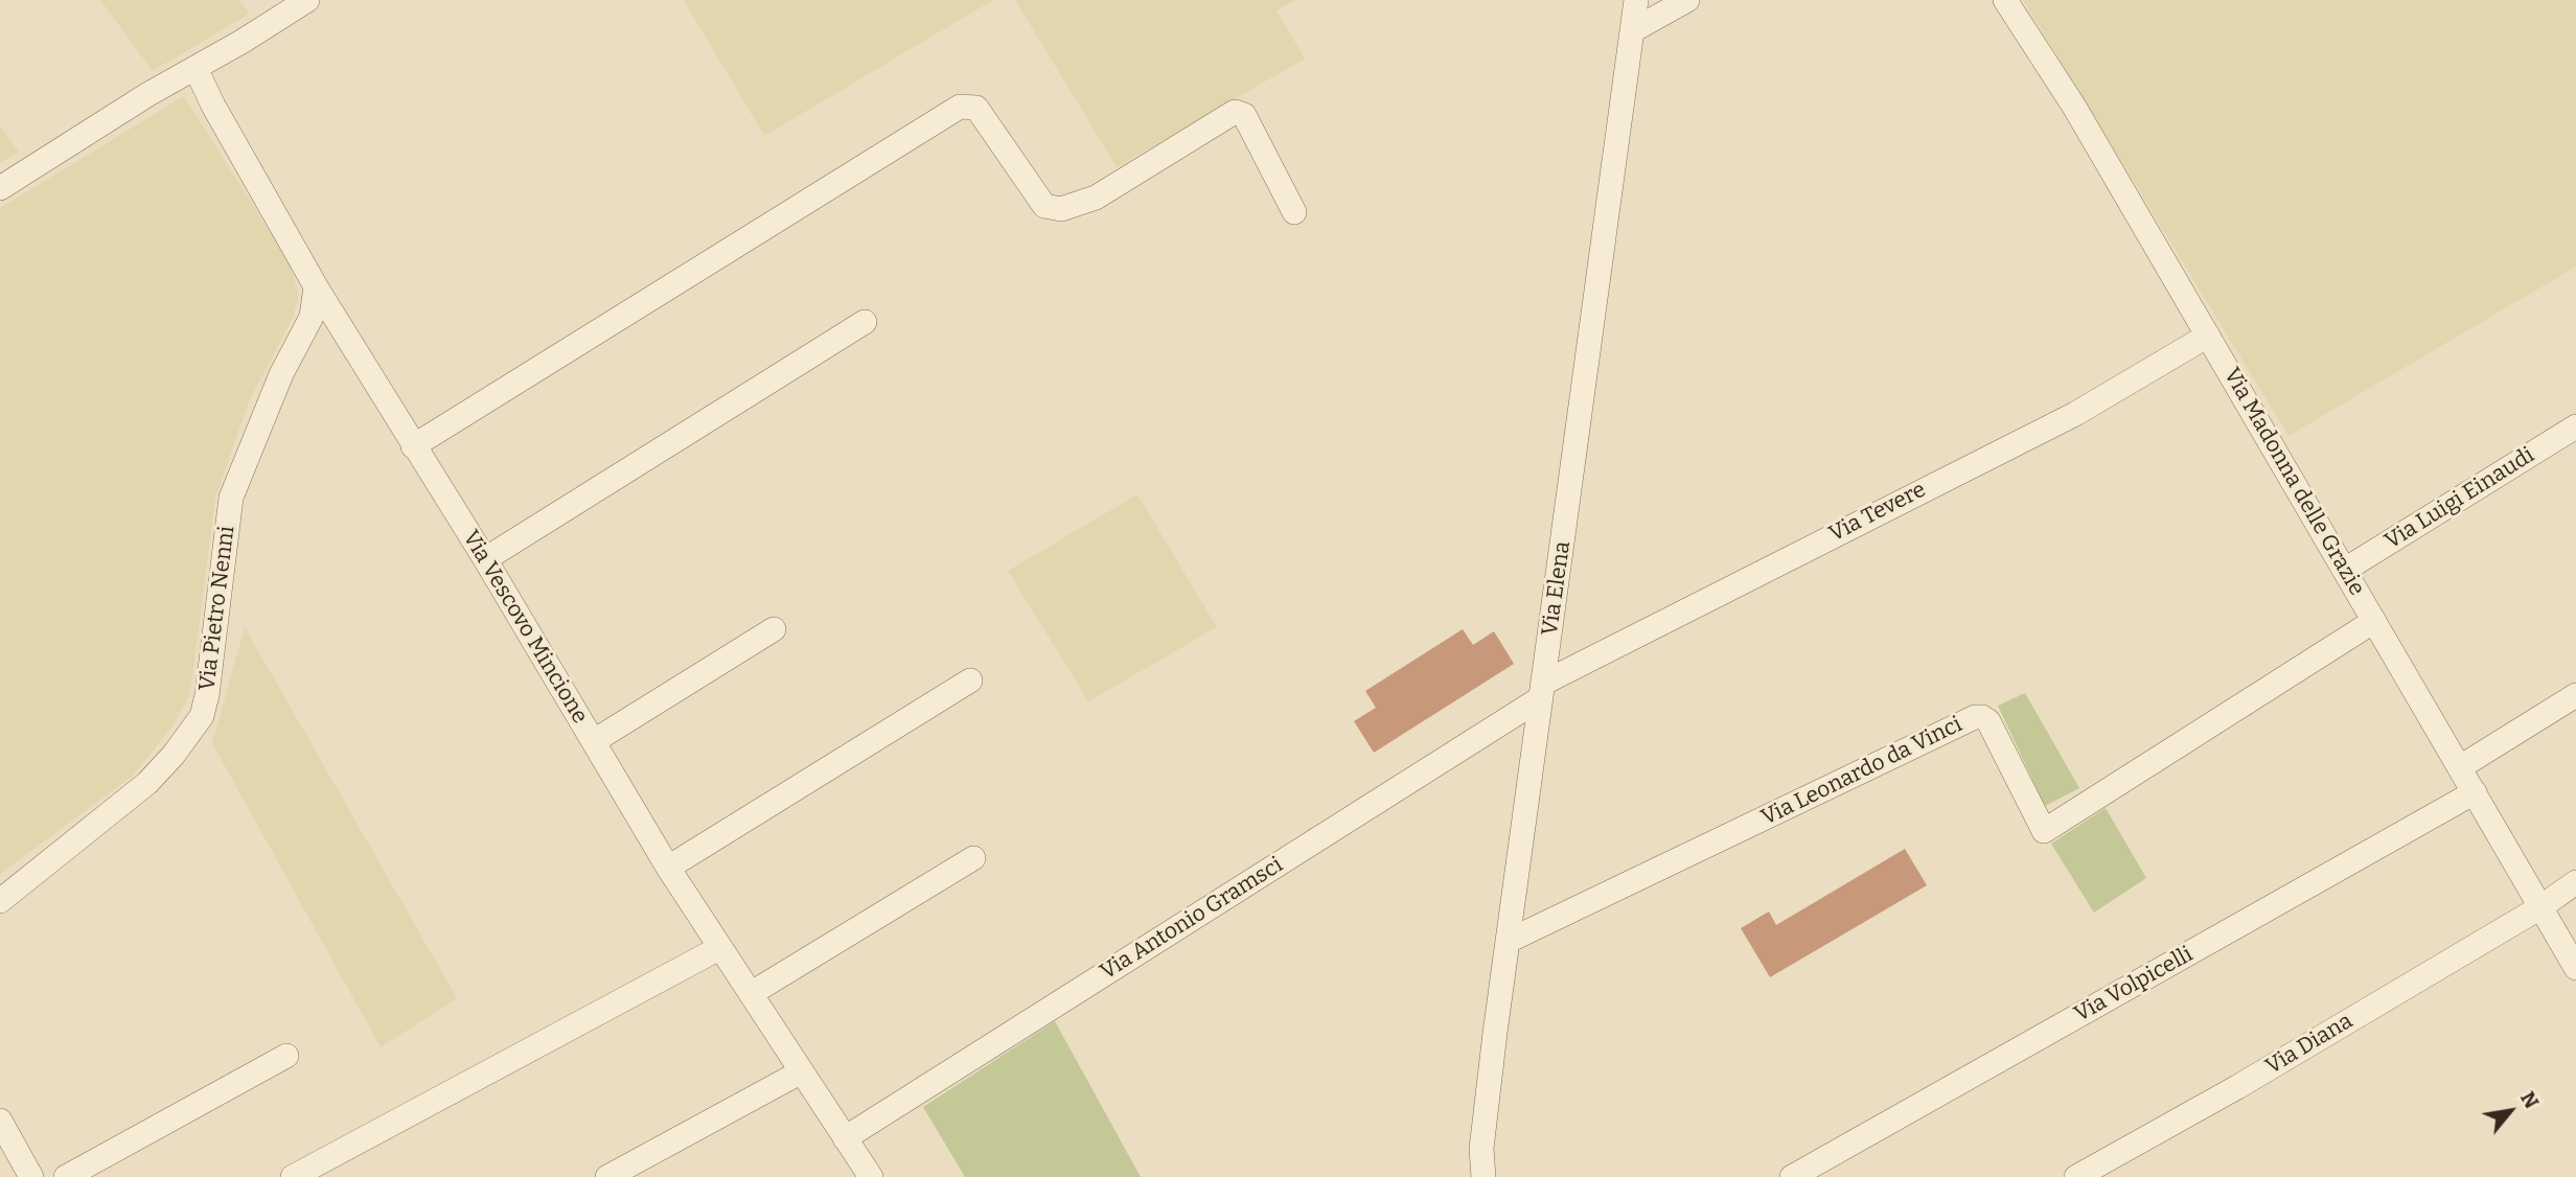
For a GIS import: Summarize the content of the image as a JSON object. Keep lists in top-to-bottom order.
{
  "streets": {
    "street": [
      "Via Madonna delle Grazie",
      "Via Luigi Einaudi",
      "Via Tevere",
      "Via Elena",
      "Via Pietro Nenni",
      "Via Vescovo Mincione",
      "Via Leonardo da Vinci",
      "Via Antonio Gramsci",
      "Via Volpicelli",
      "Via Diana"
    ]
  },
  "crossings": [
    ["Via Madonna delle Grazie", "Via Luigi Einaudi"],
    ["Via Madonna delle Grazie", "Via Tevere"],
    ["Via Madonna delle Grazie", "Via Leonardo da Vinci"],
    ["Via Madonna delle Grazie", "Via Volpicelli"],
    ["Via Madonna delle Grazie", "Via Diana"],
    ["Via Tevere", "Via Elena"],
    ["Via Tevere", "Via Antonio Gramsci"],
    ["Via Elena", "Via Leonardo da Vinci"],
    ["Via Elena", "Via Antonio Gramsci"],
    ["Via Pietro Nenni", "Via Vescovo Mincione"],
    ["Via Vescovo Mincione", "Via Antonio Gramsci"]
  ],
  "north": "top right"
}
